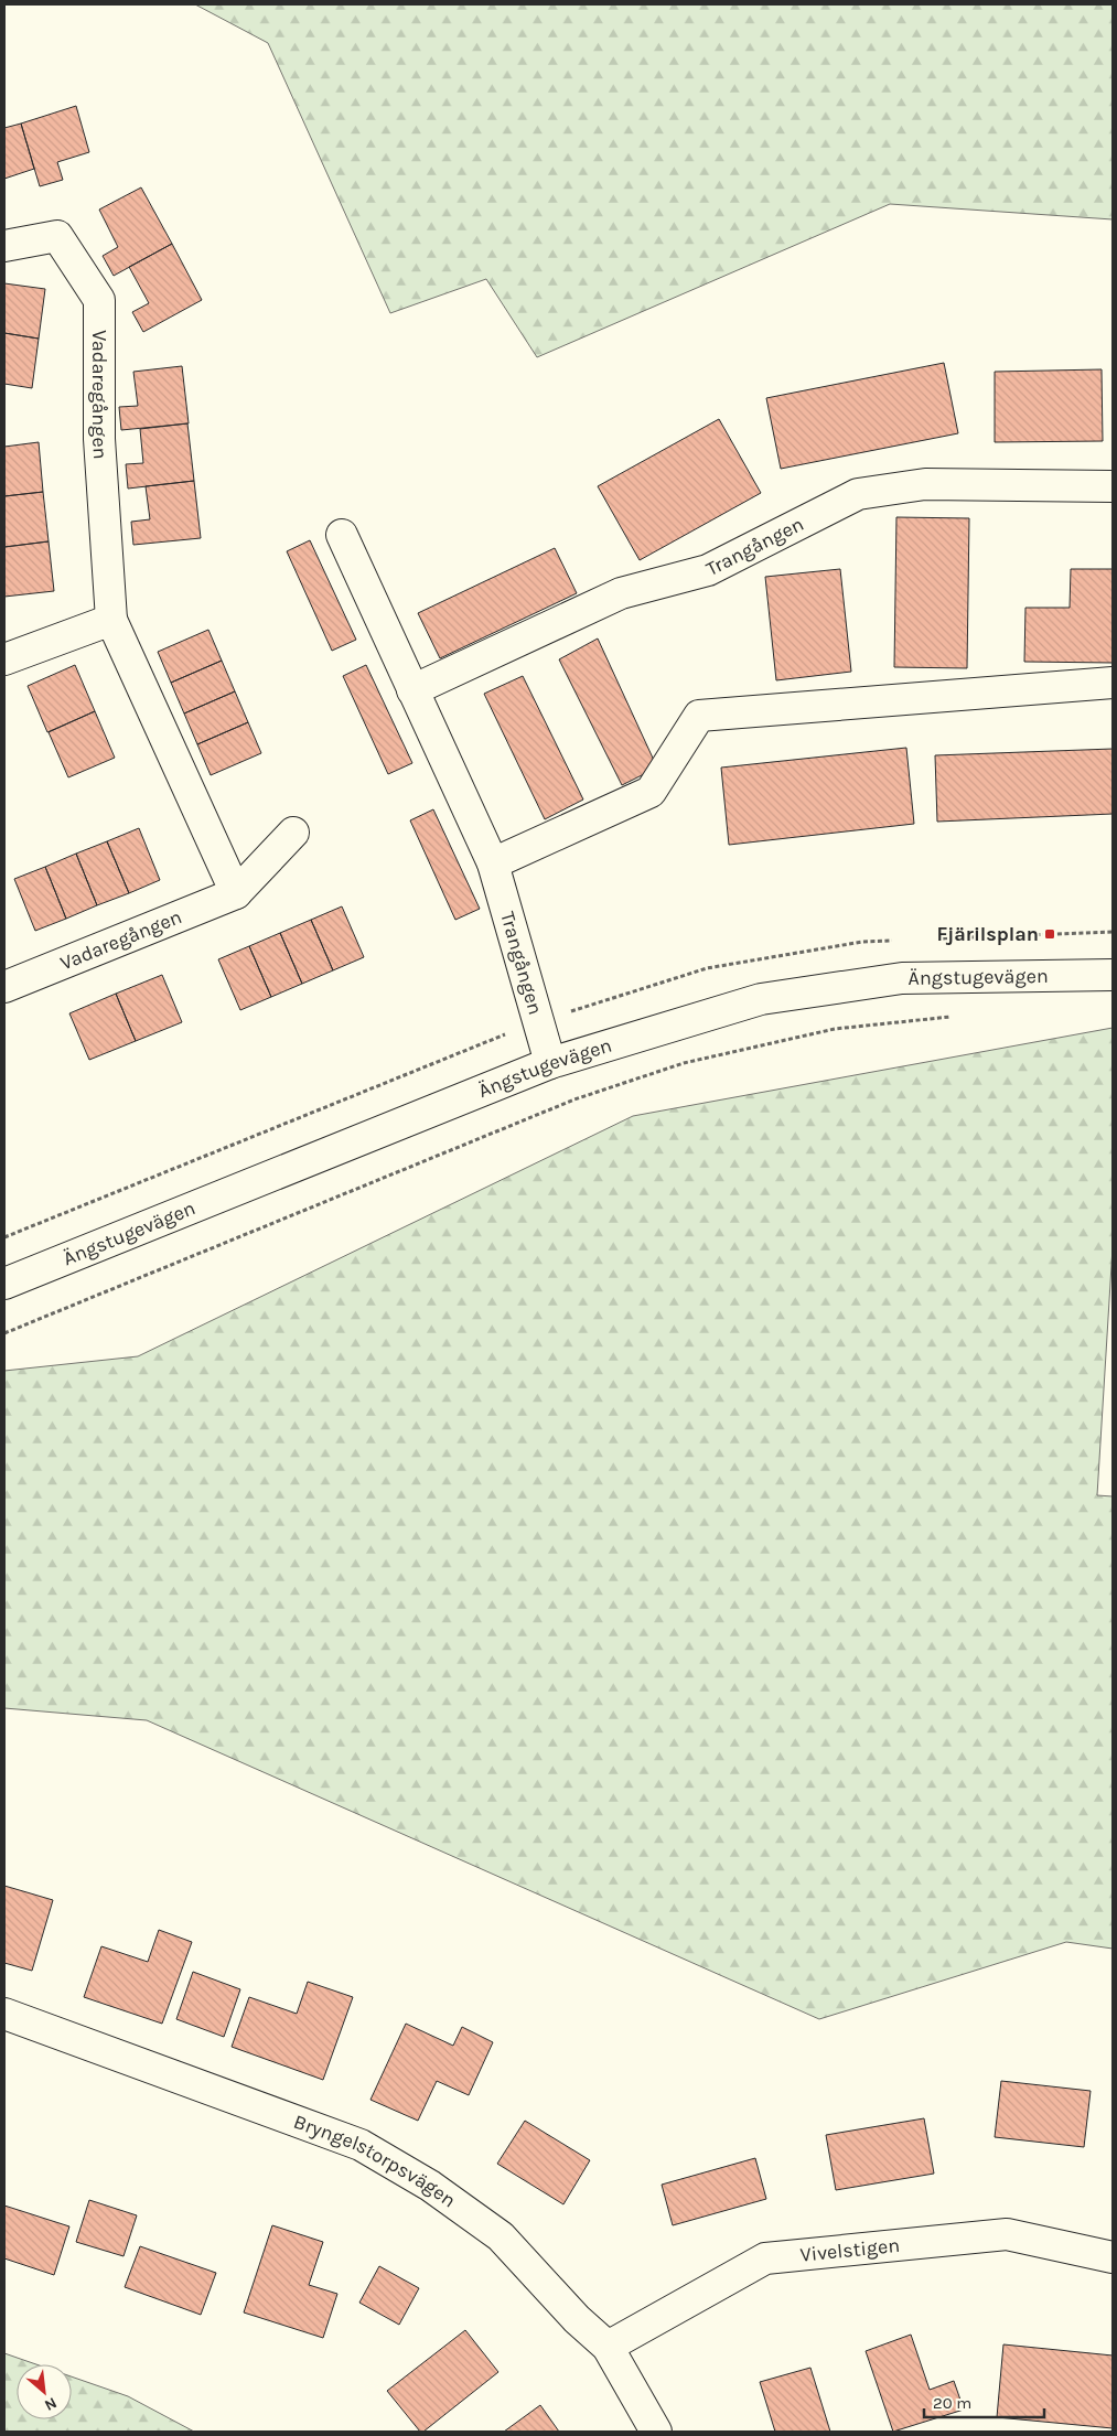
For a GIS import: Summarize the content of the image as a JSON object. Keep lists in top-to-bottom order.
{
  "streets": {
    "street": [
      "Vadaregången",
      "Trangången",
      "Ängstugevägen",
      "Bryngelstorpsvägen",
      "Vivelstigen"
    ]
  },
  "crossings": [
    ["Trangången", "Ängstugevägen"],
    ["Bryngelstorpsvägen", "Vivelstigen"]
  ],
  "places": {
    "transit": ["Fjärilsplan"]
  },
  "scale_bar": "20 m",
  "north": "bottom right"
}
